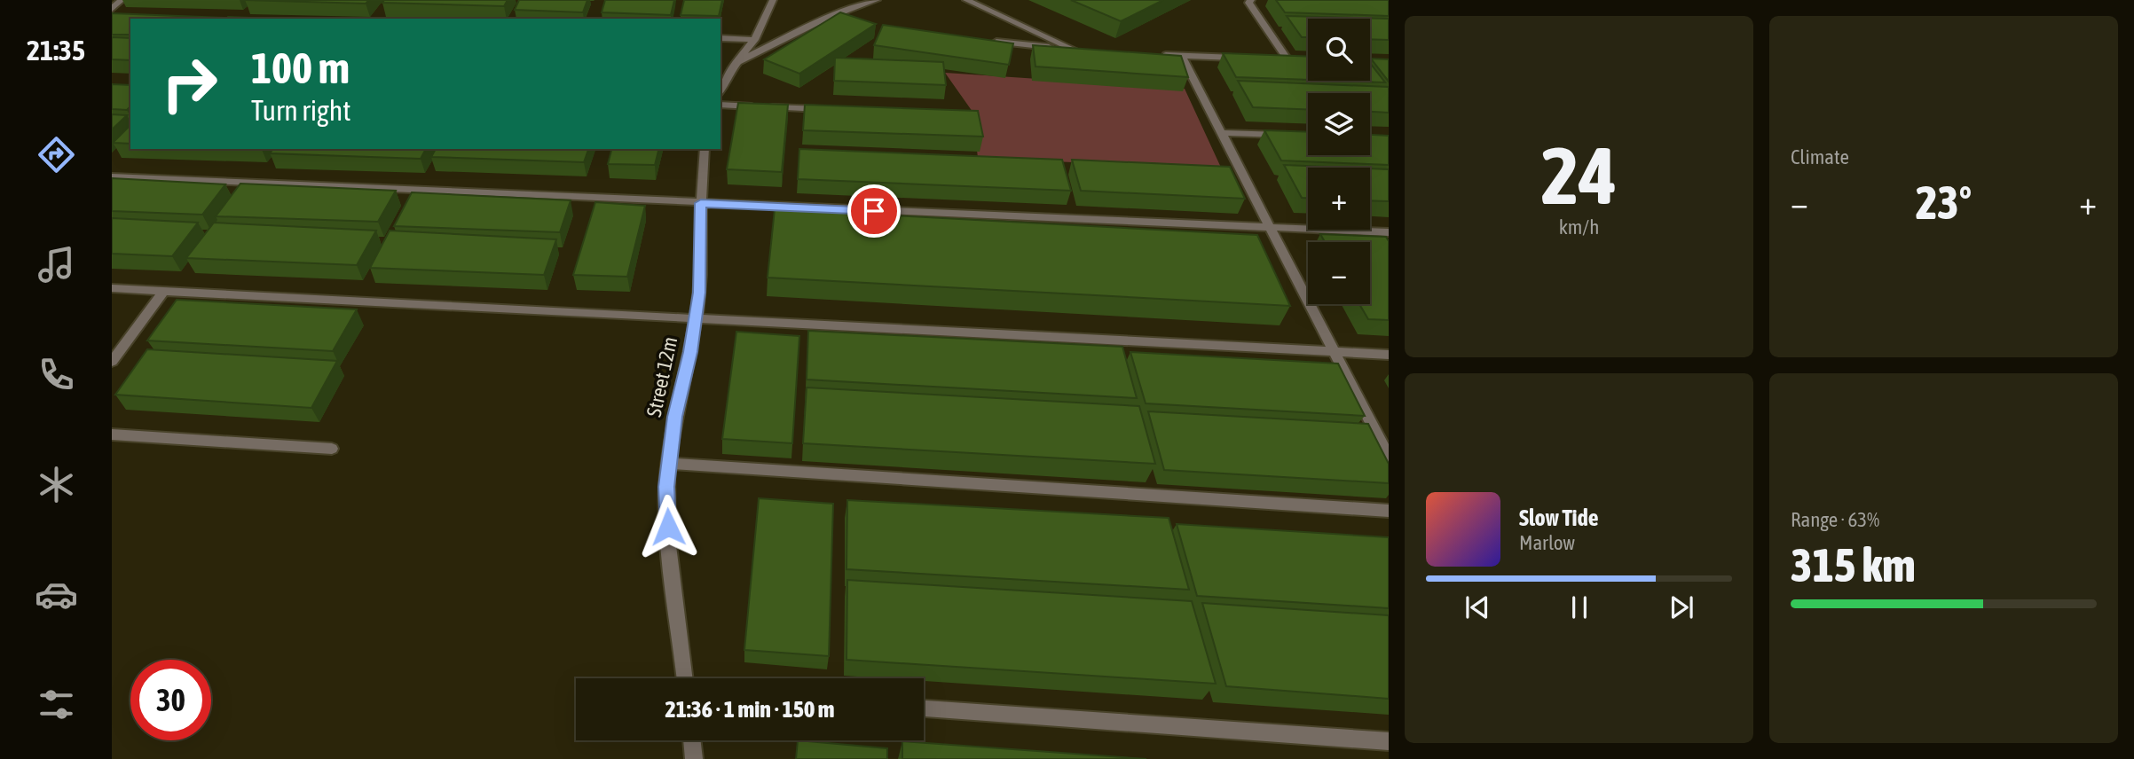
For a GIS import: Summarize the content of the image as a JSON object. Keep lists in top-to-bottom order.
{
  "streets": {
    "street": ["Street 12m"]
  },
  "page": {
    "tabs": "21:35",
    "tile": [
      ["24", "km/h"],
      "Climate",
      ["Range · 63%", "315 km"]
    ],
    "map_buttons": ["+", "−"],
    "turn": ["100 m", "Turn right"],
    "heat": ["−", "23°", "+"],
    "song": ["Slow Tide", "Marlow"],
    "limit": "30",
    "trip": "21:36 · 1 min · 150 m"
  }
}
